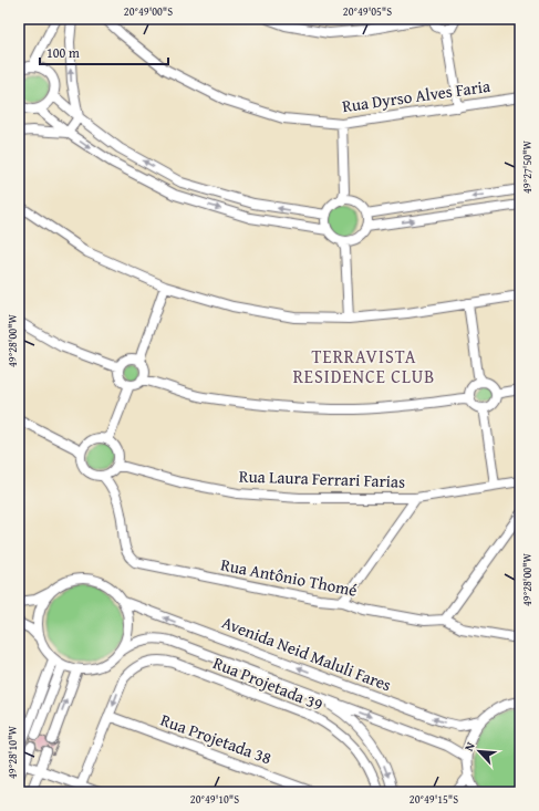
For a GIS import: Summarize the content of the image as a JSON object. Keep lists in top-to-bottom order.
{
  "streets": {
    "street": [
      "Rua Dyrso Alves Faria",
      "Rua Laura Ferrari Farias",
      "Rua Antônio Thomé",
      "Avenida Neid Maluli Fares",
      "Rua Projetada 39",
      "Rua Projetada 38"
    ]
  },
  "crossings": [
    ["Rua Laura Ferrari Farias", "Rua Antônio Thomé"],
    ["Rua Projetada 39", "Rua Projetada 38"]
  ],
  "districts": ["TERRAVISTA RESIDENCE CLUB"],
  "scale_bar": "100 m",
  "north": "top left",
  "coordinates": [
    "20°49'00\"S",
    "20°49'05\"S",
    "49°27'50\"W",
    "49°28'00\"W",
    "49°28'10\"W",
    "20°49'10\"S",
    "20°49'15\"S"
  ]
}
